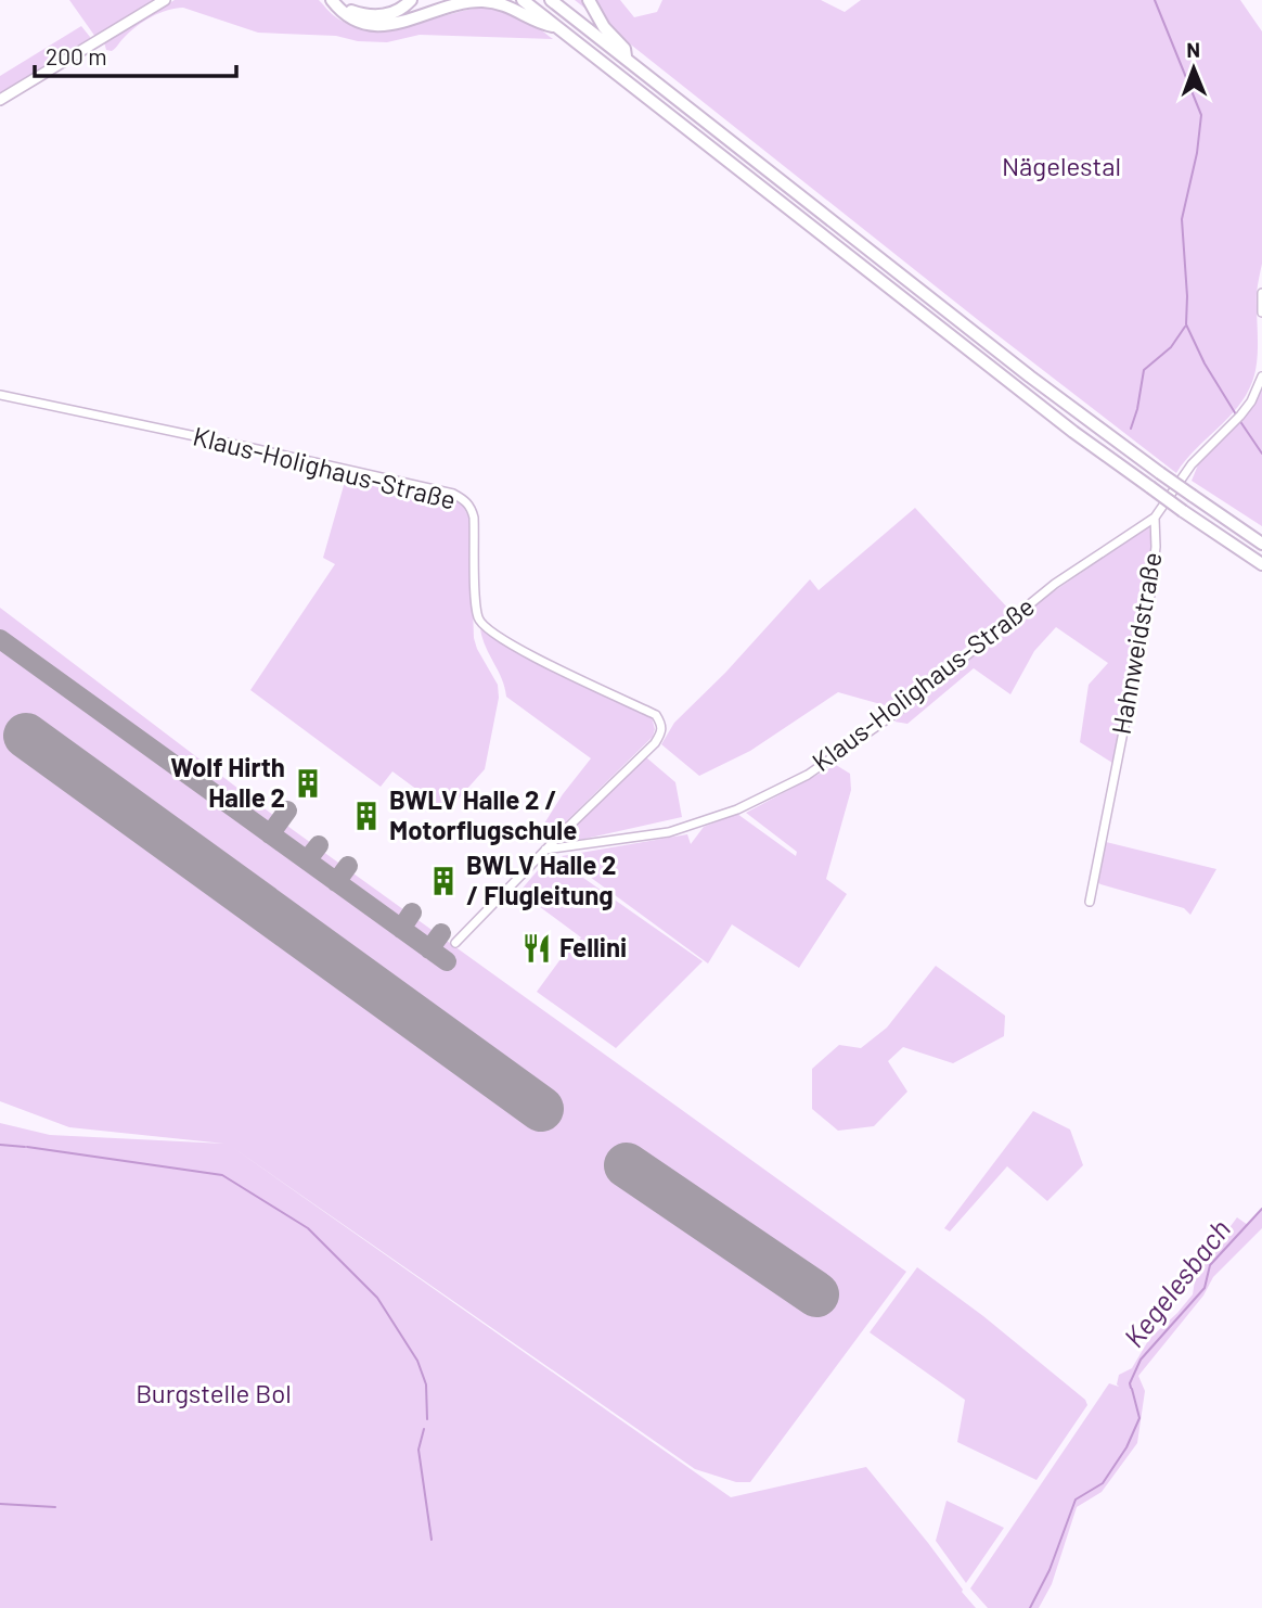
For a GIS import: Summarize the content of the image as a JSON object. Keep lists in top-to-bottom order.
{
  "streets": {
    "street": ["Klaus-Holighaus-Straße", "Hahnweidstraße"]
  },
  "crossings": [
    ["Klaus-Holighaus-Straße", "Hahnweidstraße"]
  ],
  "water": ["Kegelesbach"],
  "parks": ["Nägelestal", "Burgstelle Bol"],
  "places": {
    "building": ["Wolf Hirth Halle 2", "BWLV Halle 2 / Motorflugschule", "BWLV Halle 2 / Flugleitung"],
    "restaurant": ["Fellini"]
  },
  "scale_bar": "200 m",
  "north": "top"
}
